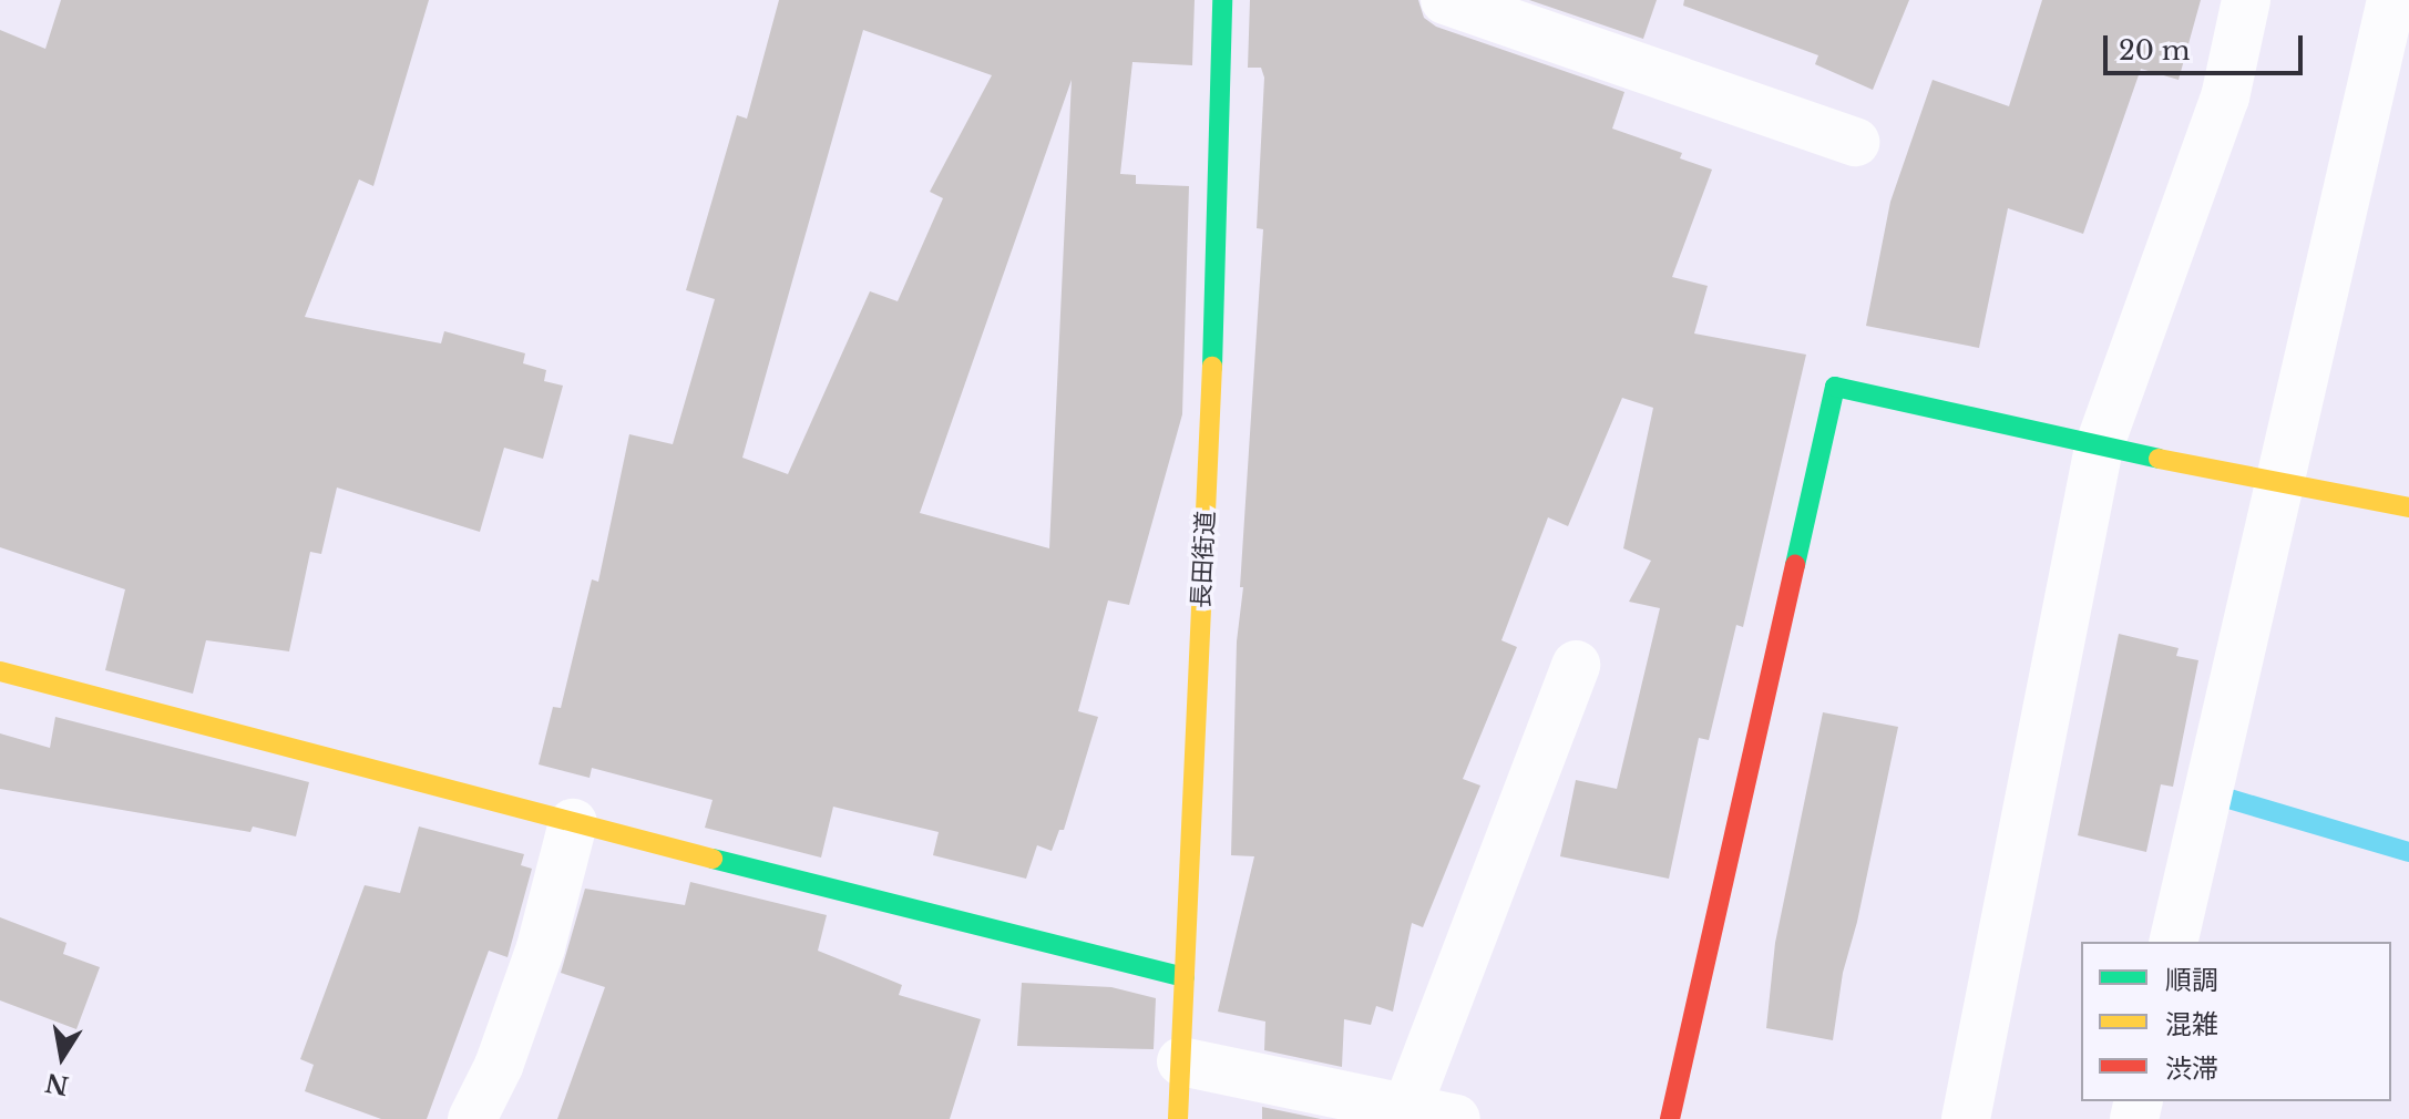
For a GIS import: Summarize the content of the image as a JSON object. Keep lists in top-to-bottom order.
{
  "streets": {
    "street": ["長田街道"]
  },
  "legend": ["順調", "混雑", "渋滞"],
  "scale_bar": "20 m",
  "north": "bottom"
}
